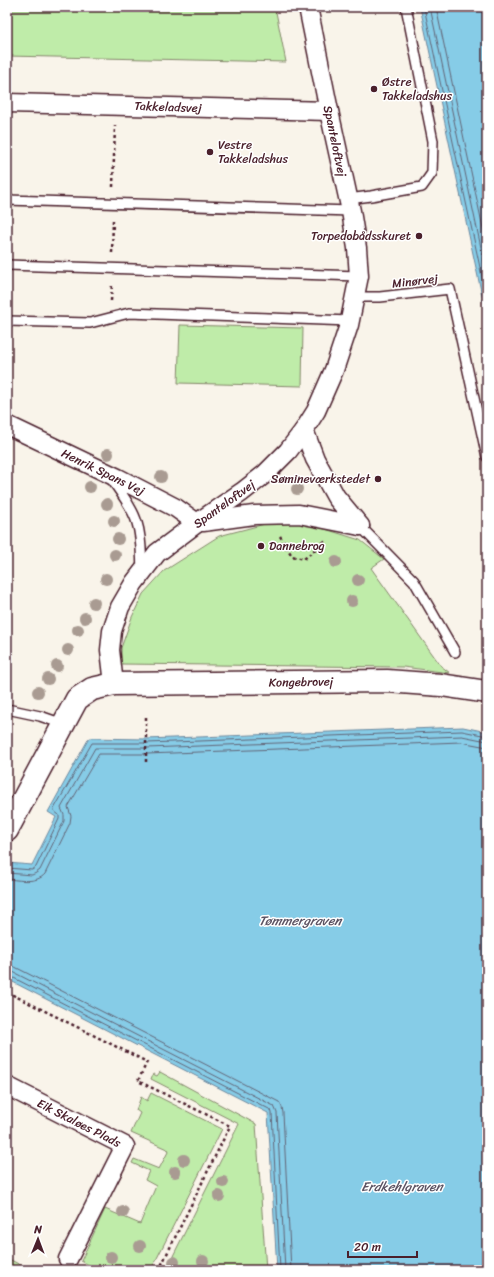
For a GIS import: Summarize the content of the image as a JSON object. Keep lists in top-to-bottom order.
{
  "streets": {
    "street": [
      "Takkeladsvej",
      "Spanteloftvej",
      "Henrik Spans Vej",
      "Kongebrovej",
      "Eik Skaløes Plads"
    ],
    "lane": ["Minørvej"]
  },
  "crossings": [
    ["Takkeladsvej", "Spanteloftvej"],
    ["Spanteloftvej", "Minørvej"],
    ["Spanteloftvej", "Henrik Spans Vej"],
    ["Spanteloftvej", "Kongebrovej"]
  ],
  "water": ["Tømmergraven", "Erdkehlgraven"],
  "places": [
    "Østre Takkeladshus",
    "Vestre Takkeladshus",
    "Torpedobådsskuret",
    "Sømineværkstedet",
    "Dannebrog"
  ],
  "scale_bar": "20 m",
  "north": "top"
}
